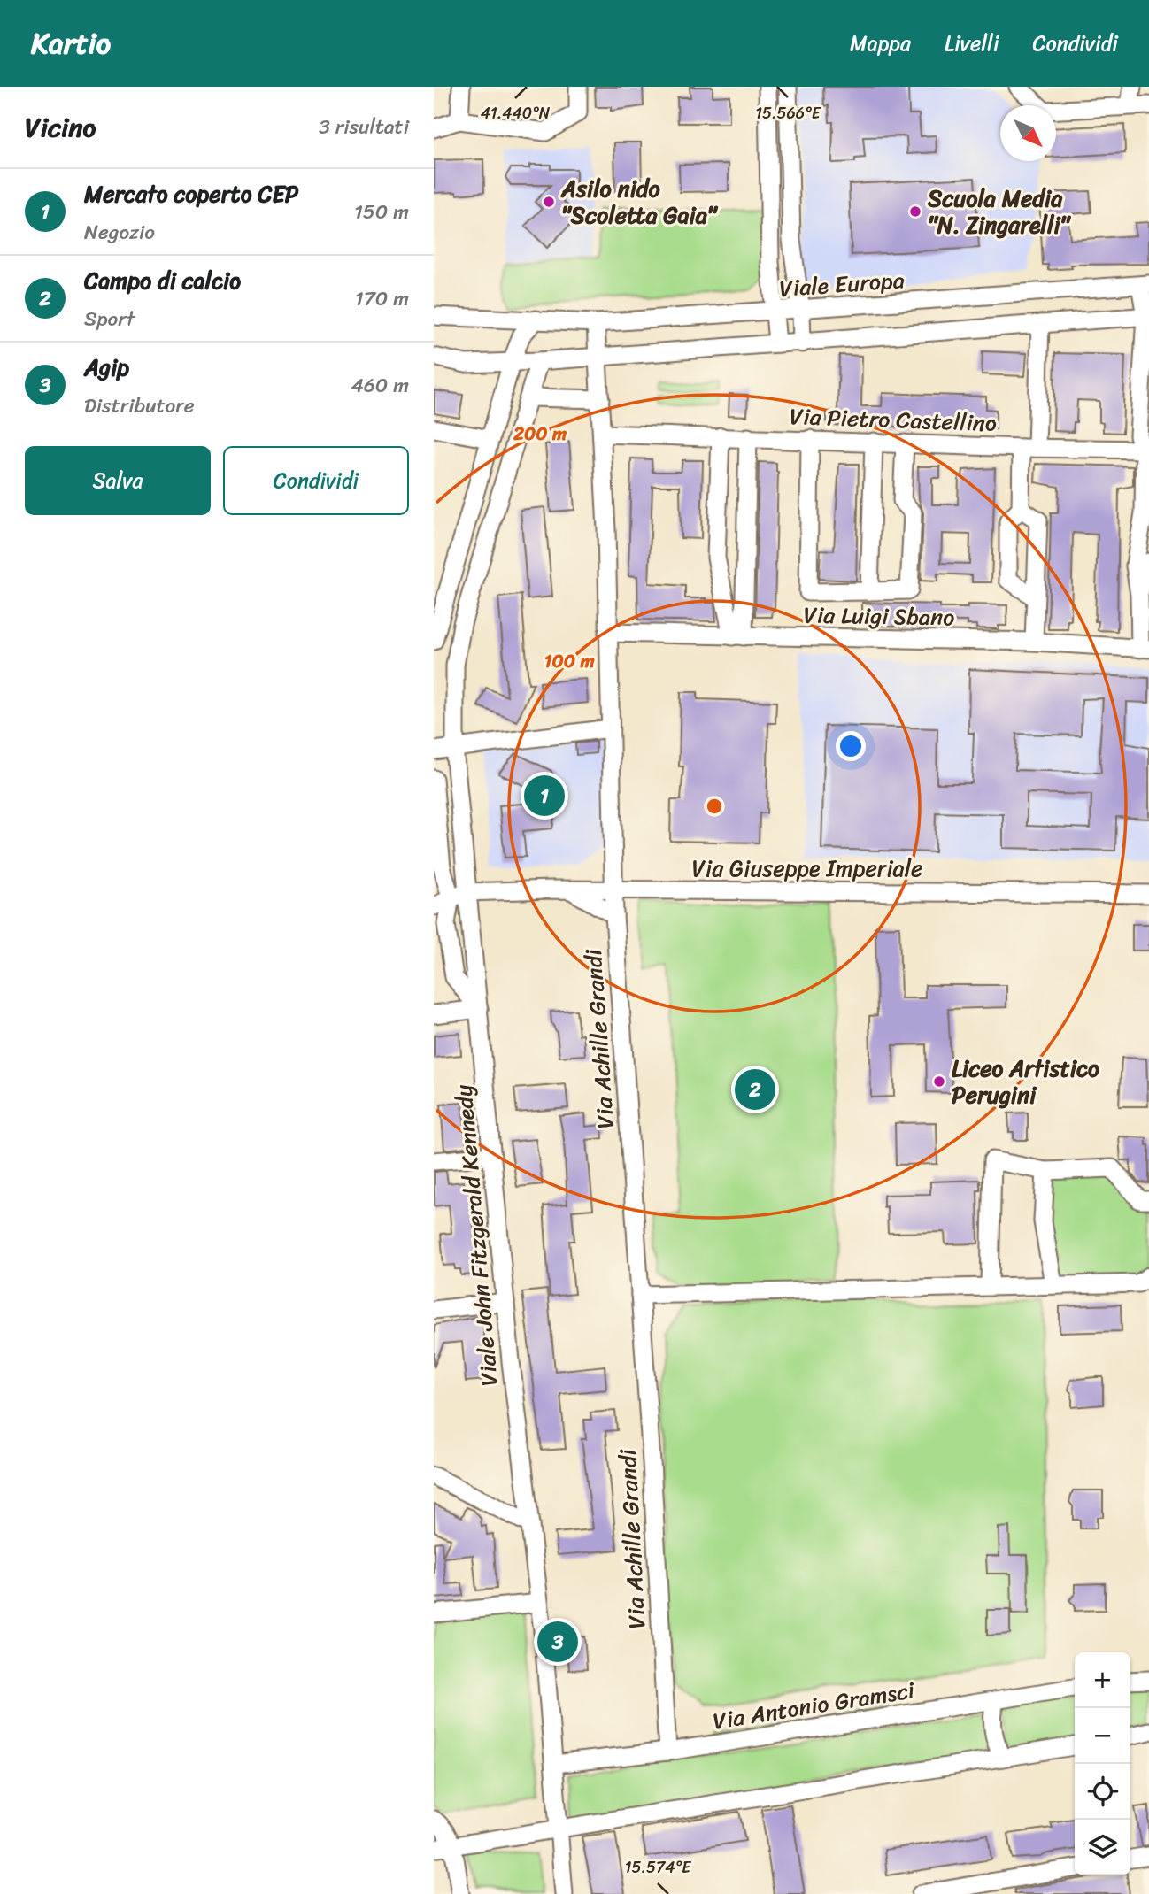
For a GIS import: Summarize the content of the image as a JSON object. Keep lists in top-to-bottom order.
{
  "streets": {
    "street": [
      "Viale Europa",
      "Via Pietro Castellino",
      "Via Luigi Sbano",
      "Via Giuseppe Imperiale",
      "Via Achille Grandi",
      "Viale John Fitzgerald Kennedy",
      "Via Antonio Gramsci"
    ]
  },
  "crossings": [
    ["Viale Europa", "Via Achille Grandi"],
    ["Via Pietro Castellino", "Via Achille Grandi"],
    ["Via Luigi Sbano", "Via Achille Grandi"],
    ["Via Giuseppe Imperiale", "Via Achille Grandi"],
    ["Via Giuseppe Imperiale", "Viale John Fitzgerald Kennedy"],
    ["Via Achille Grandi", "Via Antonio Gramsci"],
    ["Viale John Fitzgerald Kennedy", "Via Antonio Gramsci"]
  ],
  "places": ["Asilo nido \"Scoletta Gaia\"", "Scuola Media \"N. Zingarelli\"", "Liceo Artistico Perugini"],
  "north": "bottom right",
  "page": {
    "header": "Kartio",
    "nav": ["Mappa", "Livelli", "Condividi"],
    "heading": ["Vicino", "3 risultati"],
    "list": [
      {
        "mark": "1",
        "name": "Mercato coperto CEP",
        "note": "Negozio",
        "value": "150 m"
      },
      {
        "mark": "2",
        "name": "Campo di calcio",
        "note": "Sport",
        "value": "170 m"
      },
      {
        "mark": "3",
        "name": "Agip",
        "note": "Distributore",
        "value": "460 m"
      }
    ],
    "buttons": ["Salva", "Condividi"],
    "pins": ["1", "2", "3"],
    "map_buttons": ["+", "−"]
  },
  "coordinates": ["15.566°E", "41.440°N", "15.574°E"],
  "rings": ["200 m", "100 m"]
}
